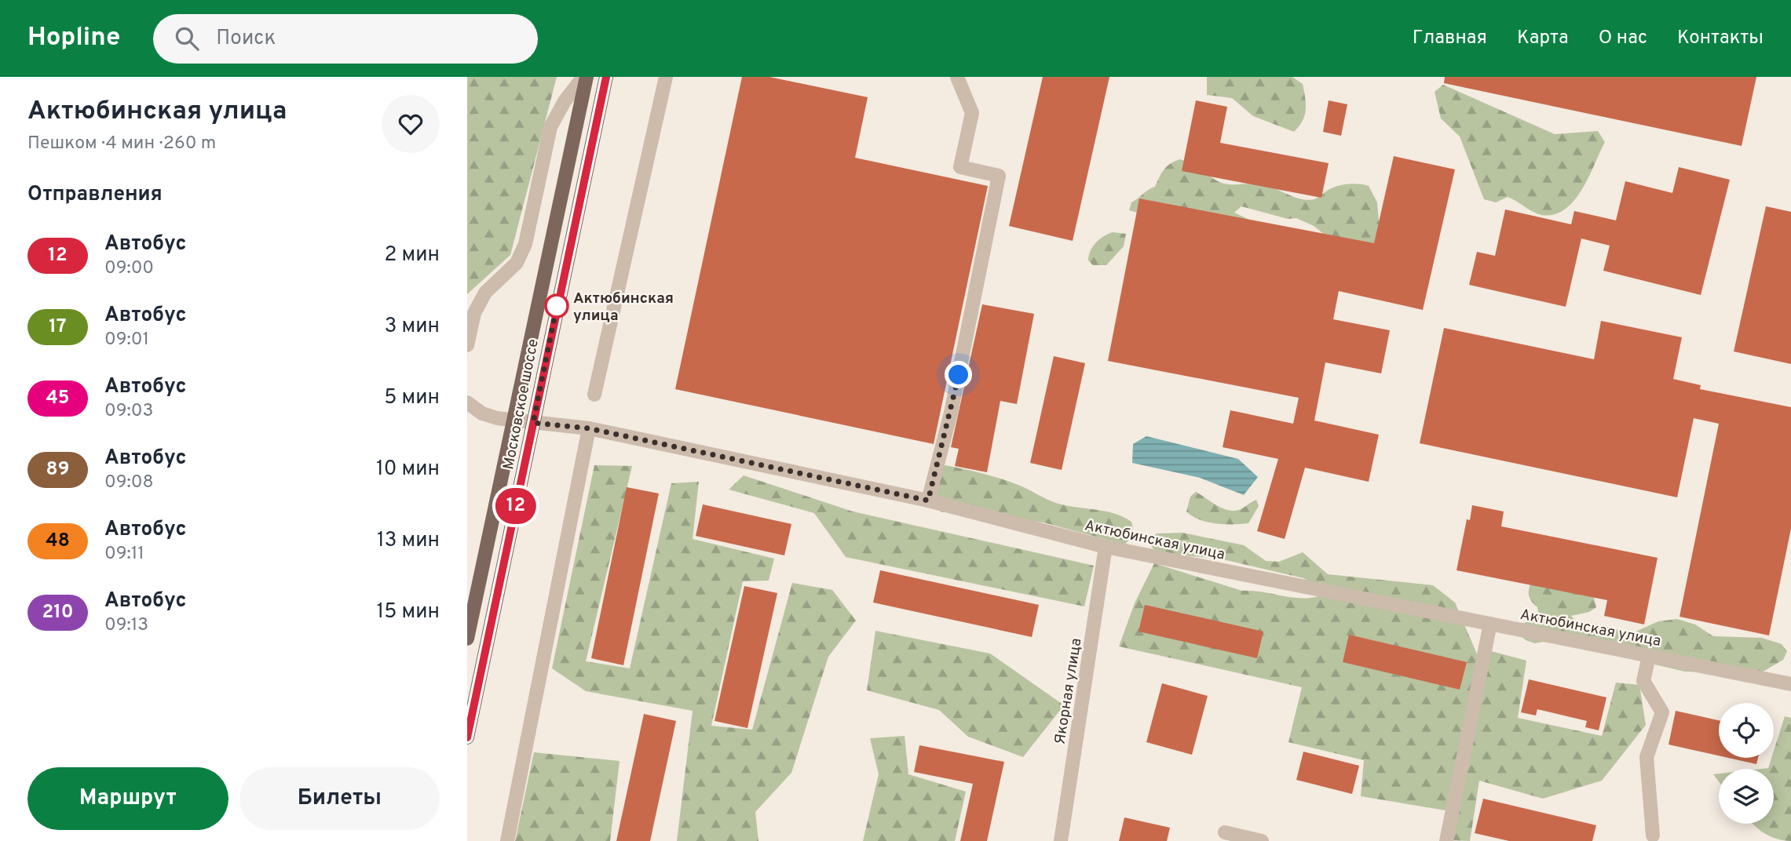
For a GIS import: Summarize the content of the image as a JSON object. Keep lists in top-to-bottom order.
{
  "streets": {
    "main road": ["Московское шоссе"],
    "street": ["Актюбинская улица", "Якорная улица"]
  },
  "crossings": [
    ["Московское шоссе", "Актюбинская улица"],
    ["Актюбинская улица", "Якорная улица"]
  ],
  "places": ["Актюбинская улица"],
  "lines": ["bus line 12"],
  "page": {
    "header": "Hopline",
    "search": "Поиск",
    "nav": [
      "Главная",
      "Карта",
      "О нас",
      "Контакты"
    ],
    "heading": [
      ["Актюбинская улица", "Пешком · 4 мин · 260 m"],
      "Отправления"
    ],
    "on_map": "12",
    "list": [
      {
        "mark": "12",
        "name": "Автобус",
        "note": "09:00",
        "value": "2 мин"
      },
      {
        "mark": "17",
        "name": "Автобус",
        "note": "09:01",
        "value": "3 мин"
      },
      {
        "mark": "45",
        "name": "Автобус",
        "note": "09:03",
        "value": "5 мин"
      },
      {
        "mark": "89",
        "name": "Автобус",
        "note": "09:08",
        "value": "10 мин"
      },
      {
        "mark": "48",
        "name": "Автобус",
        "note": "09:11",
        "value": "13 мин"
      },
      {
        "mark": "210",
        "name": "Автобус",
        "note": "09:13",
        "value": "15 мин"
      }
    ],
    "buttons": ["Маршрут", "Билеты"]
  }
}
